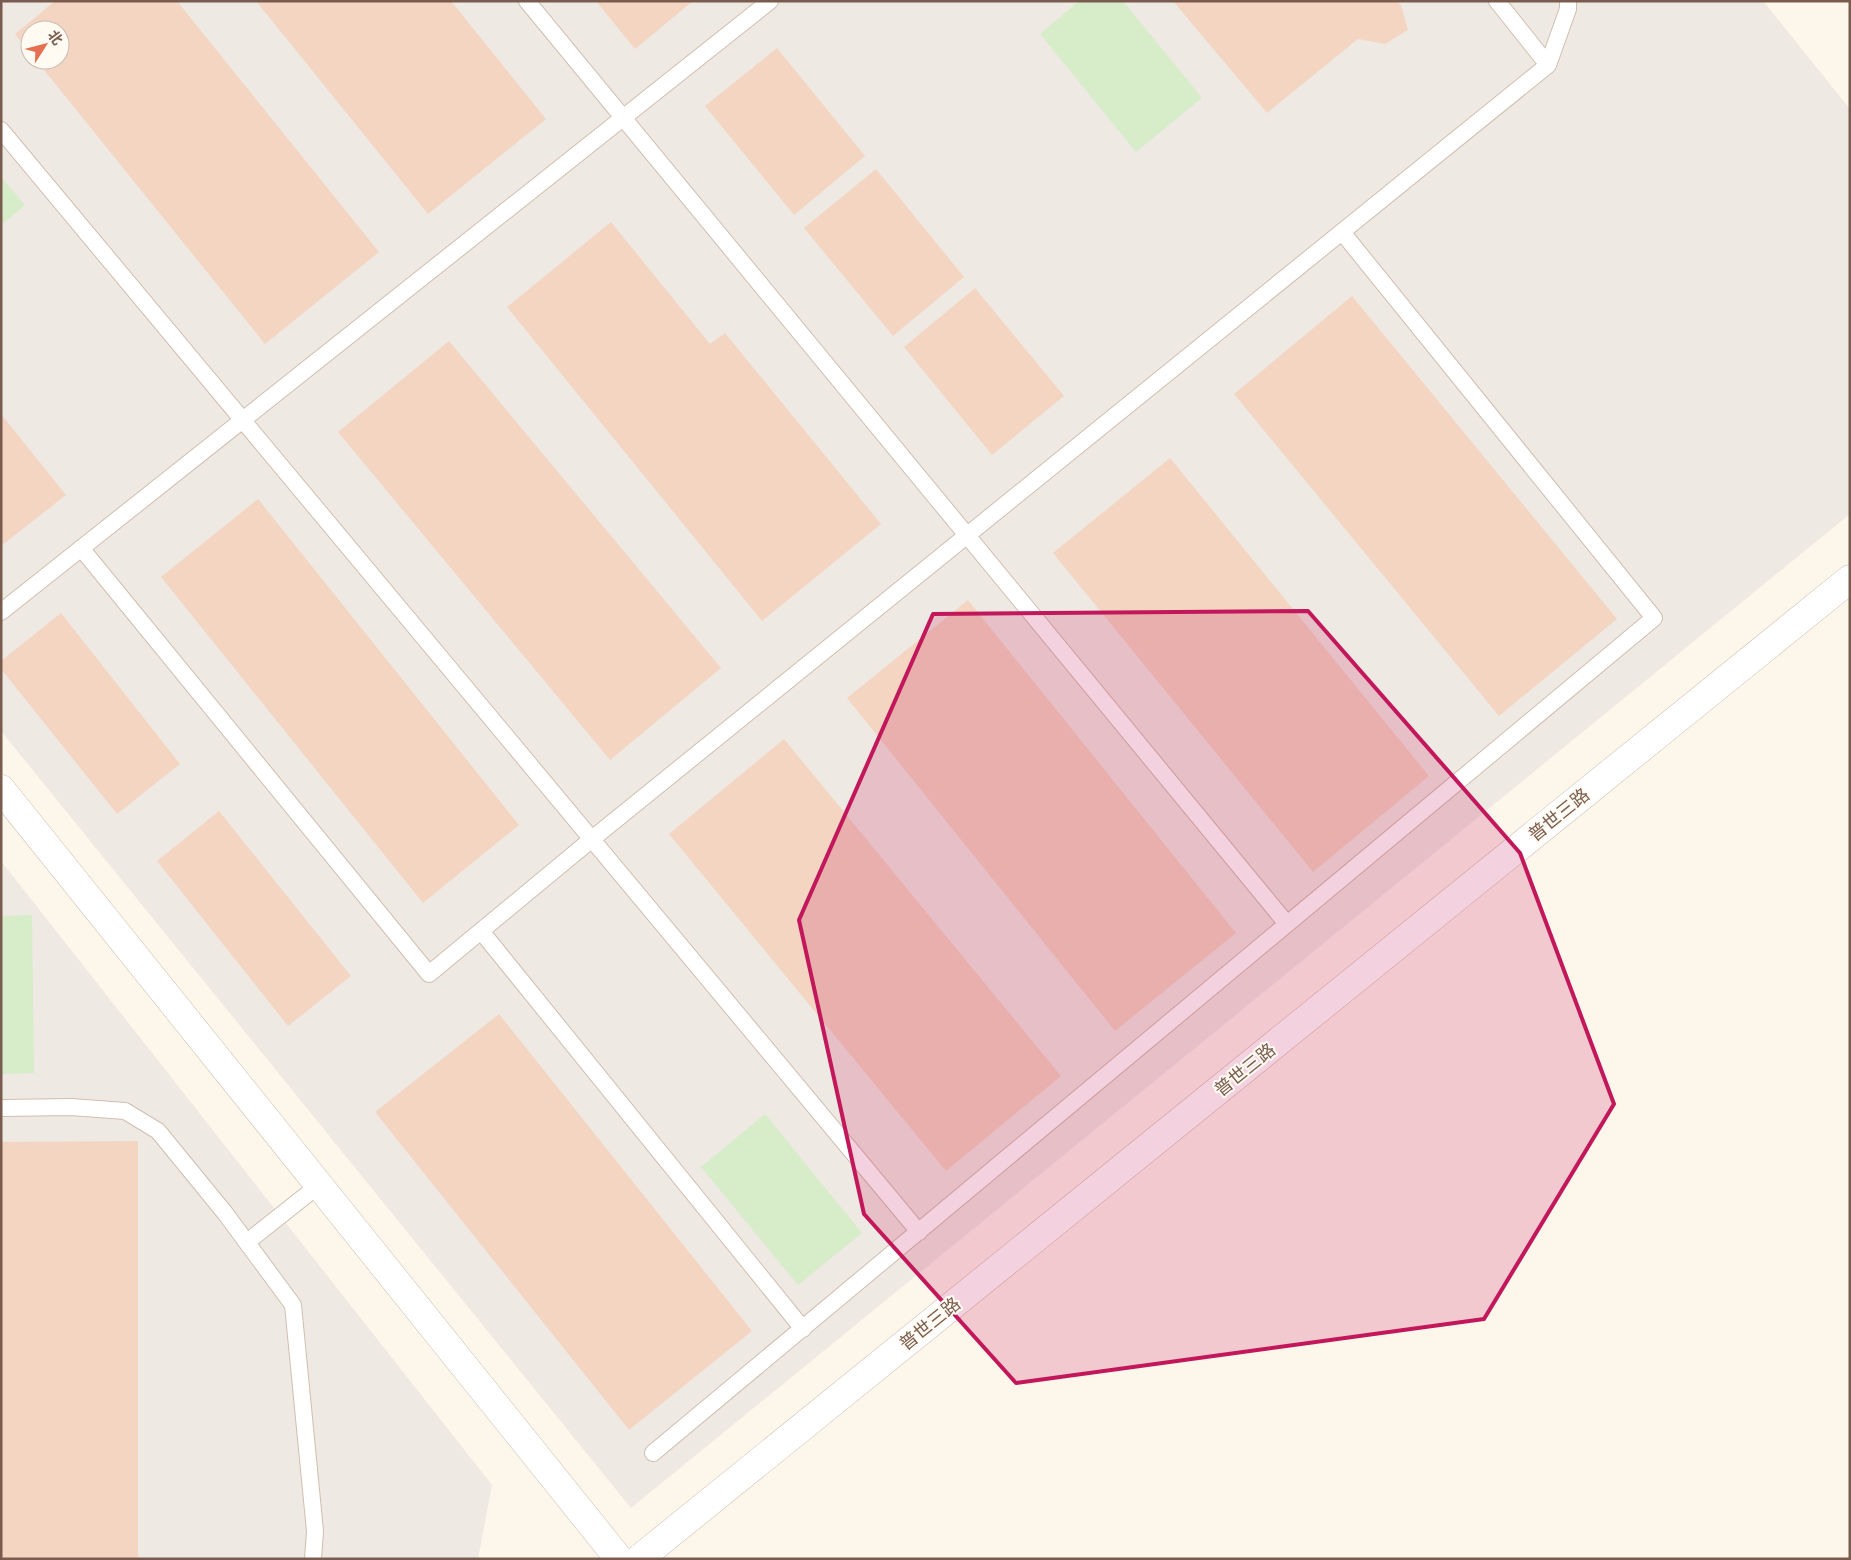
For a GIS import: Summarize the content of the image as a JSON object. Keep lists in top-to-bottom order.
{
  "streets": {
    "street": ["普世三路"]
  },
  "north": "top right"
}
